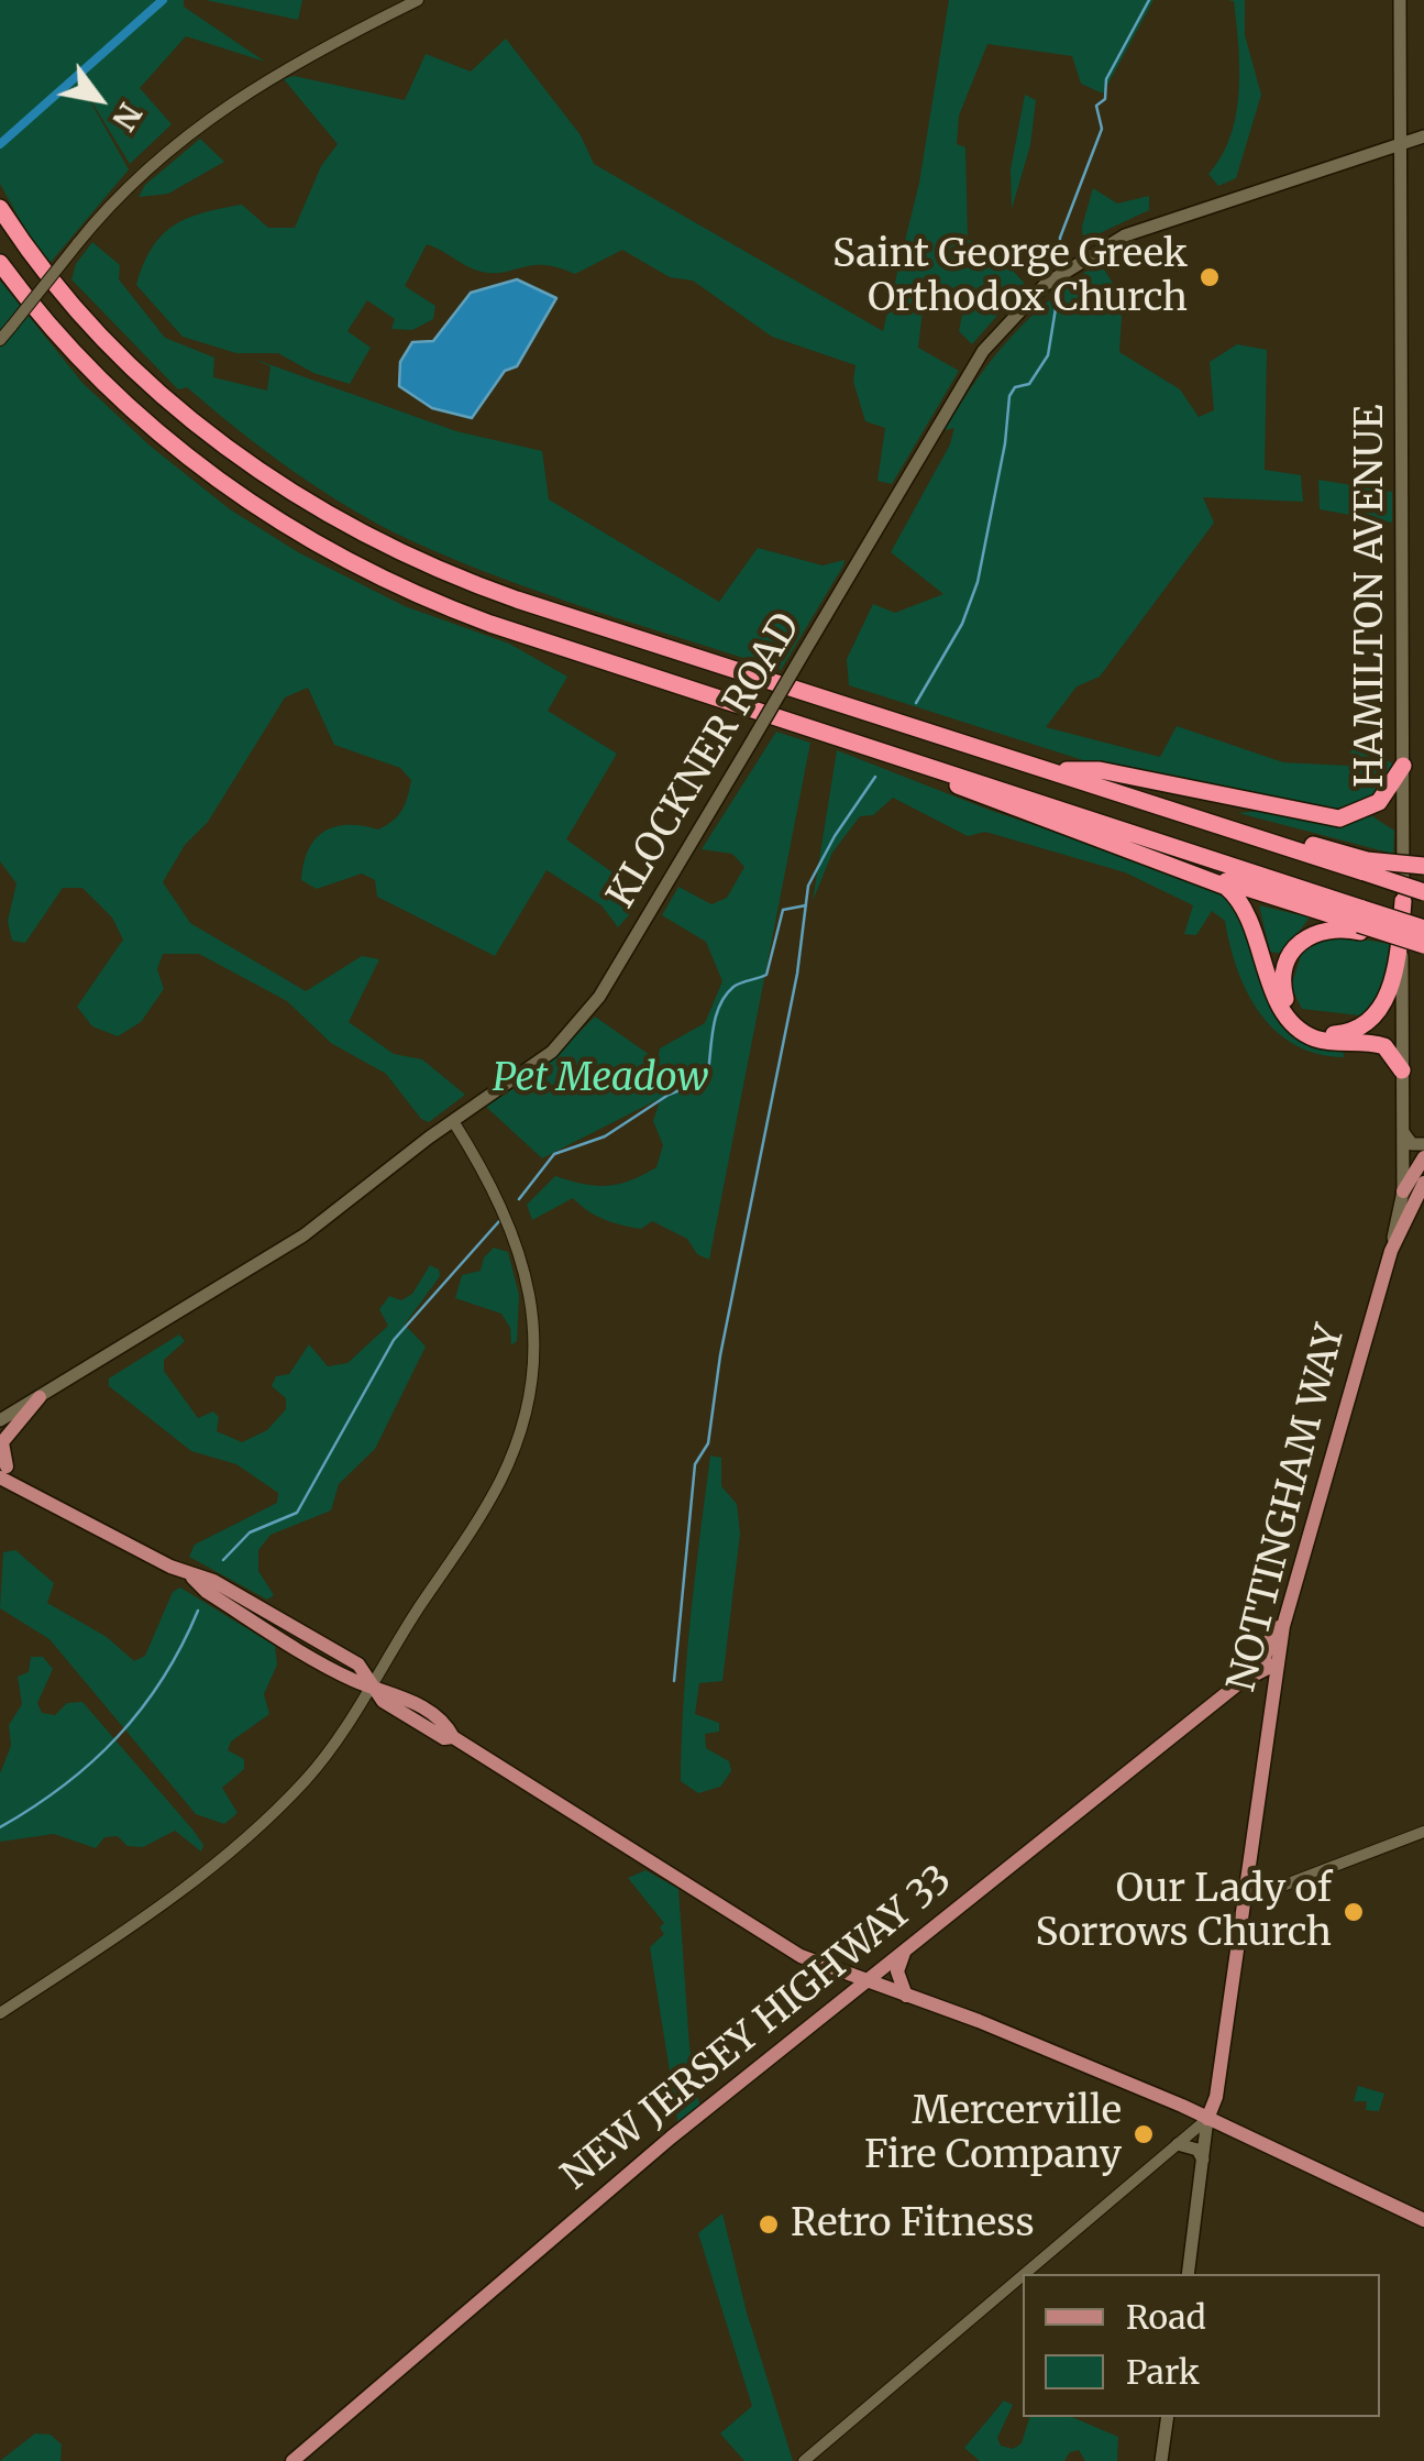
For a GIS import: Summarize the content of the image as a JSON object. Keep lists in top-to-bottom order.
{
  "streets": {
    "main road": [
      "HAMILTON AVENUE",
      "KLOCKNER ROAD",
      "NOTTINGHAM WAY",
      "NEW JERSEY HIGHWAY 33"
    ]
  },
  "crossings": [
    ["HAMILTON AVENUE", "KLOCKNER ROAD"],
    ["HAMILTON AVENUE", "NOTTINGHAM WAY"],
    ["NOTTINGHAM WAY", "NEW JERSEY HIGHWAY 33"]
  ],
  "parks": ["Pet Meadow"],
  "places": [
    "Saint George Greek Orthodox Church",
    "Our Lady of Sorrows Church",
    "Mercerville Fire Company",
    "Retro Fitness"
  ],
  "legend": ["Road", "Park"],
  "north": "bottom right"
}
